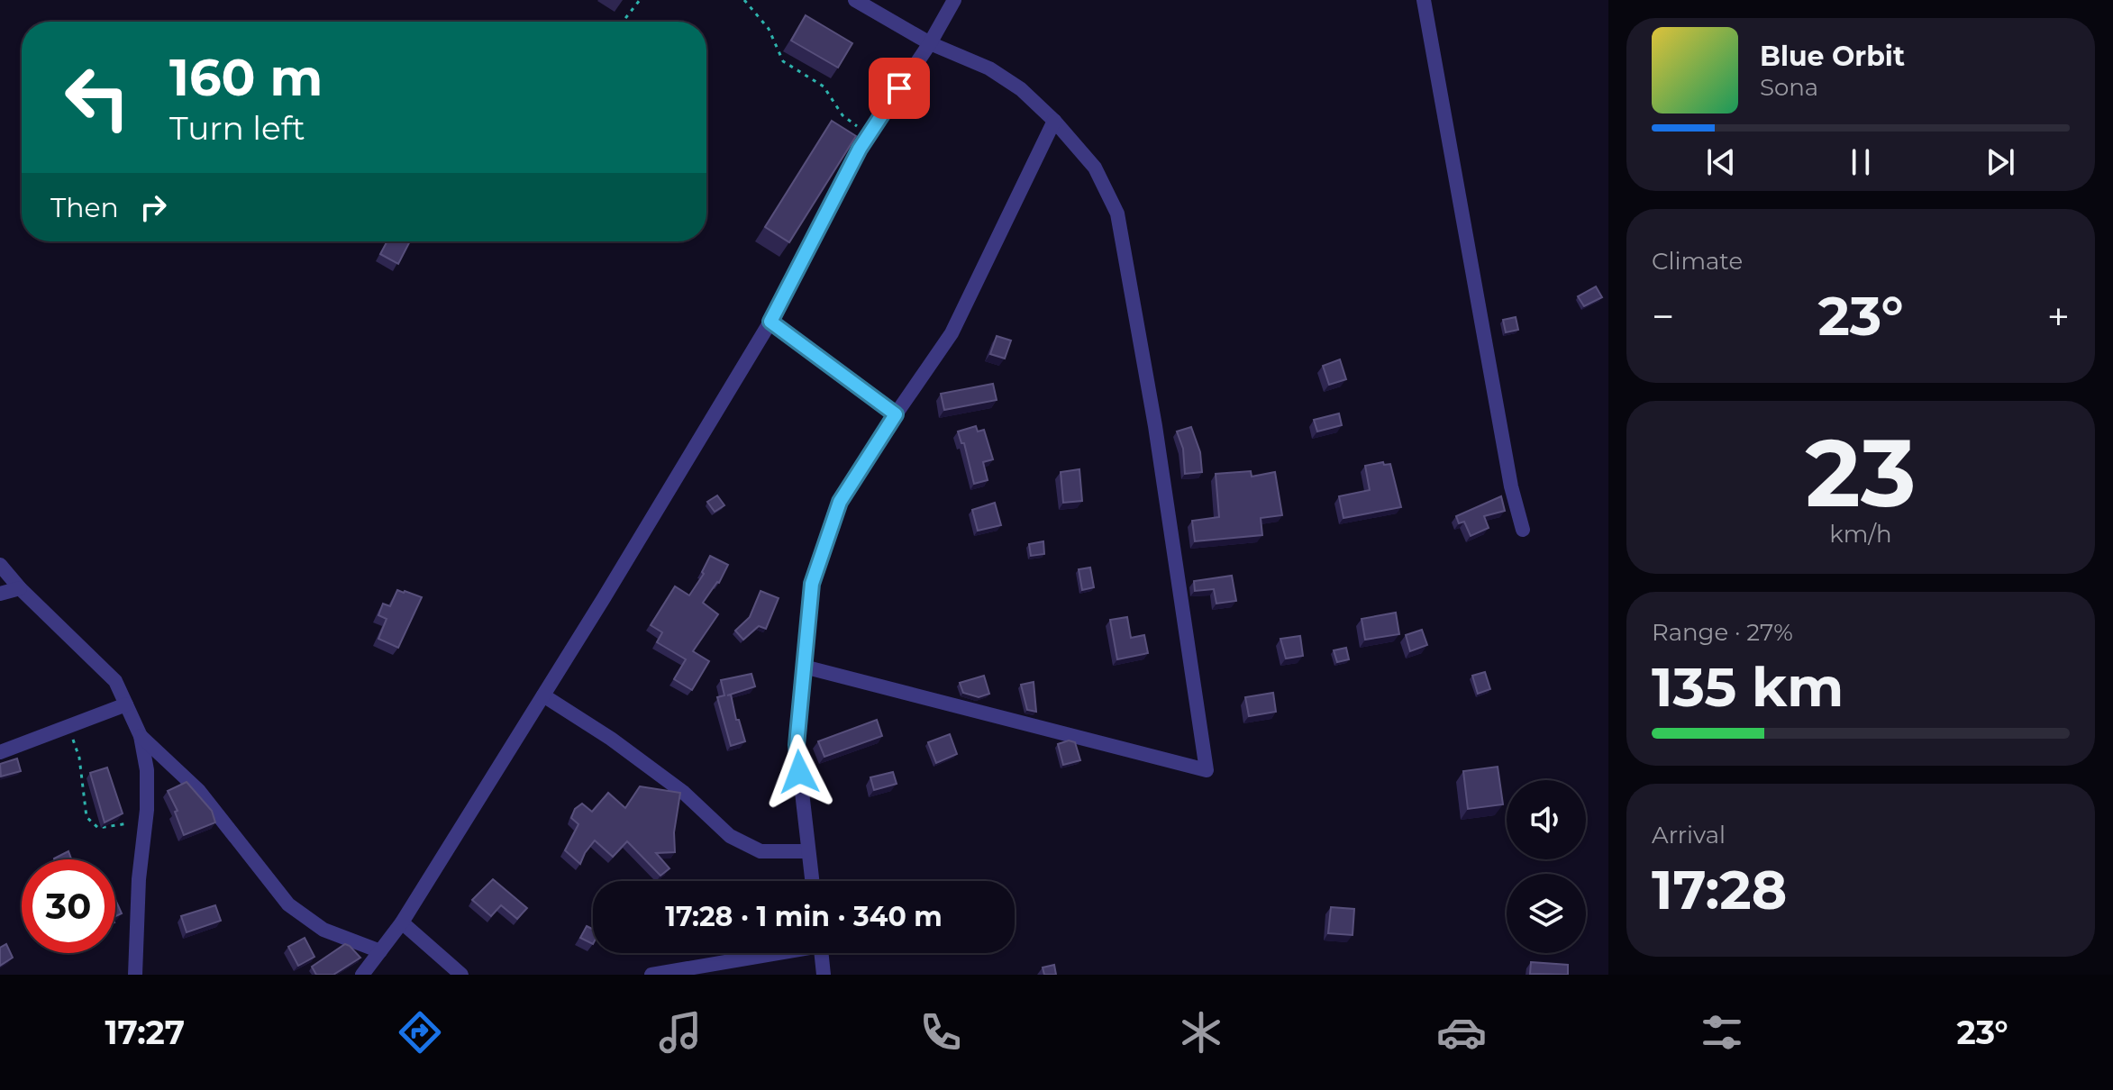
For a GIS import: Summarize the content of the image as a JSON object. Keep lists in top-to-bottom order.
{
  "page": {
    "turn": ["160 m", "Turn left"],
    "song": ["Blue Orbit", "Sona"],
    "then": "Then",
    "tile": [
      "Climate",
      ["23", "km/h"],
      ["Range · 27%", "135 km"],
      ["Arrival", "17:28"]
    ],
    "heat": ["−", "23°", "+"],
    "limit": "30",
    "trip": "17:28 · 1 min · 340 m",
    "tabs": ["17:27", "23°"]
  }
}
